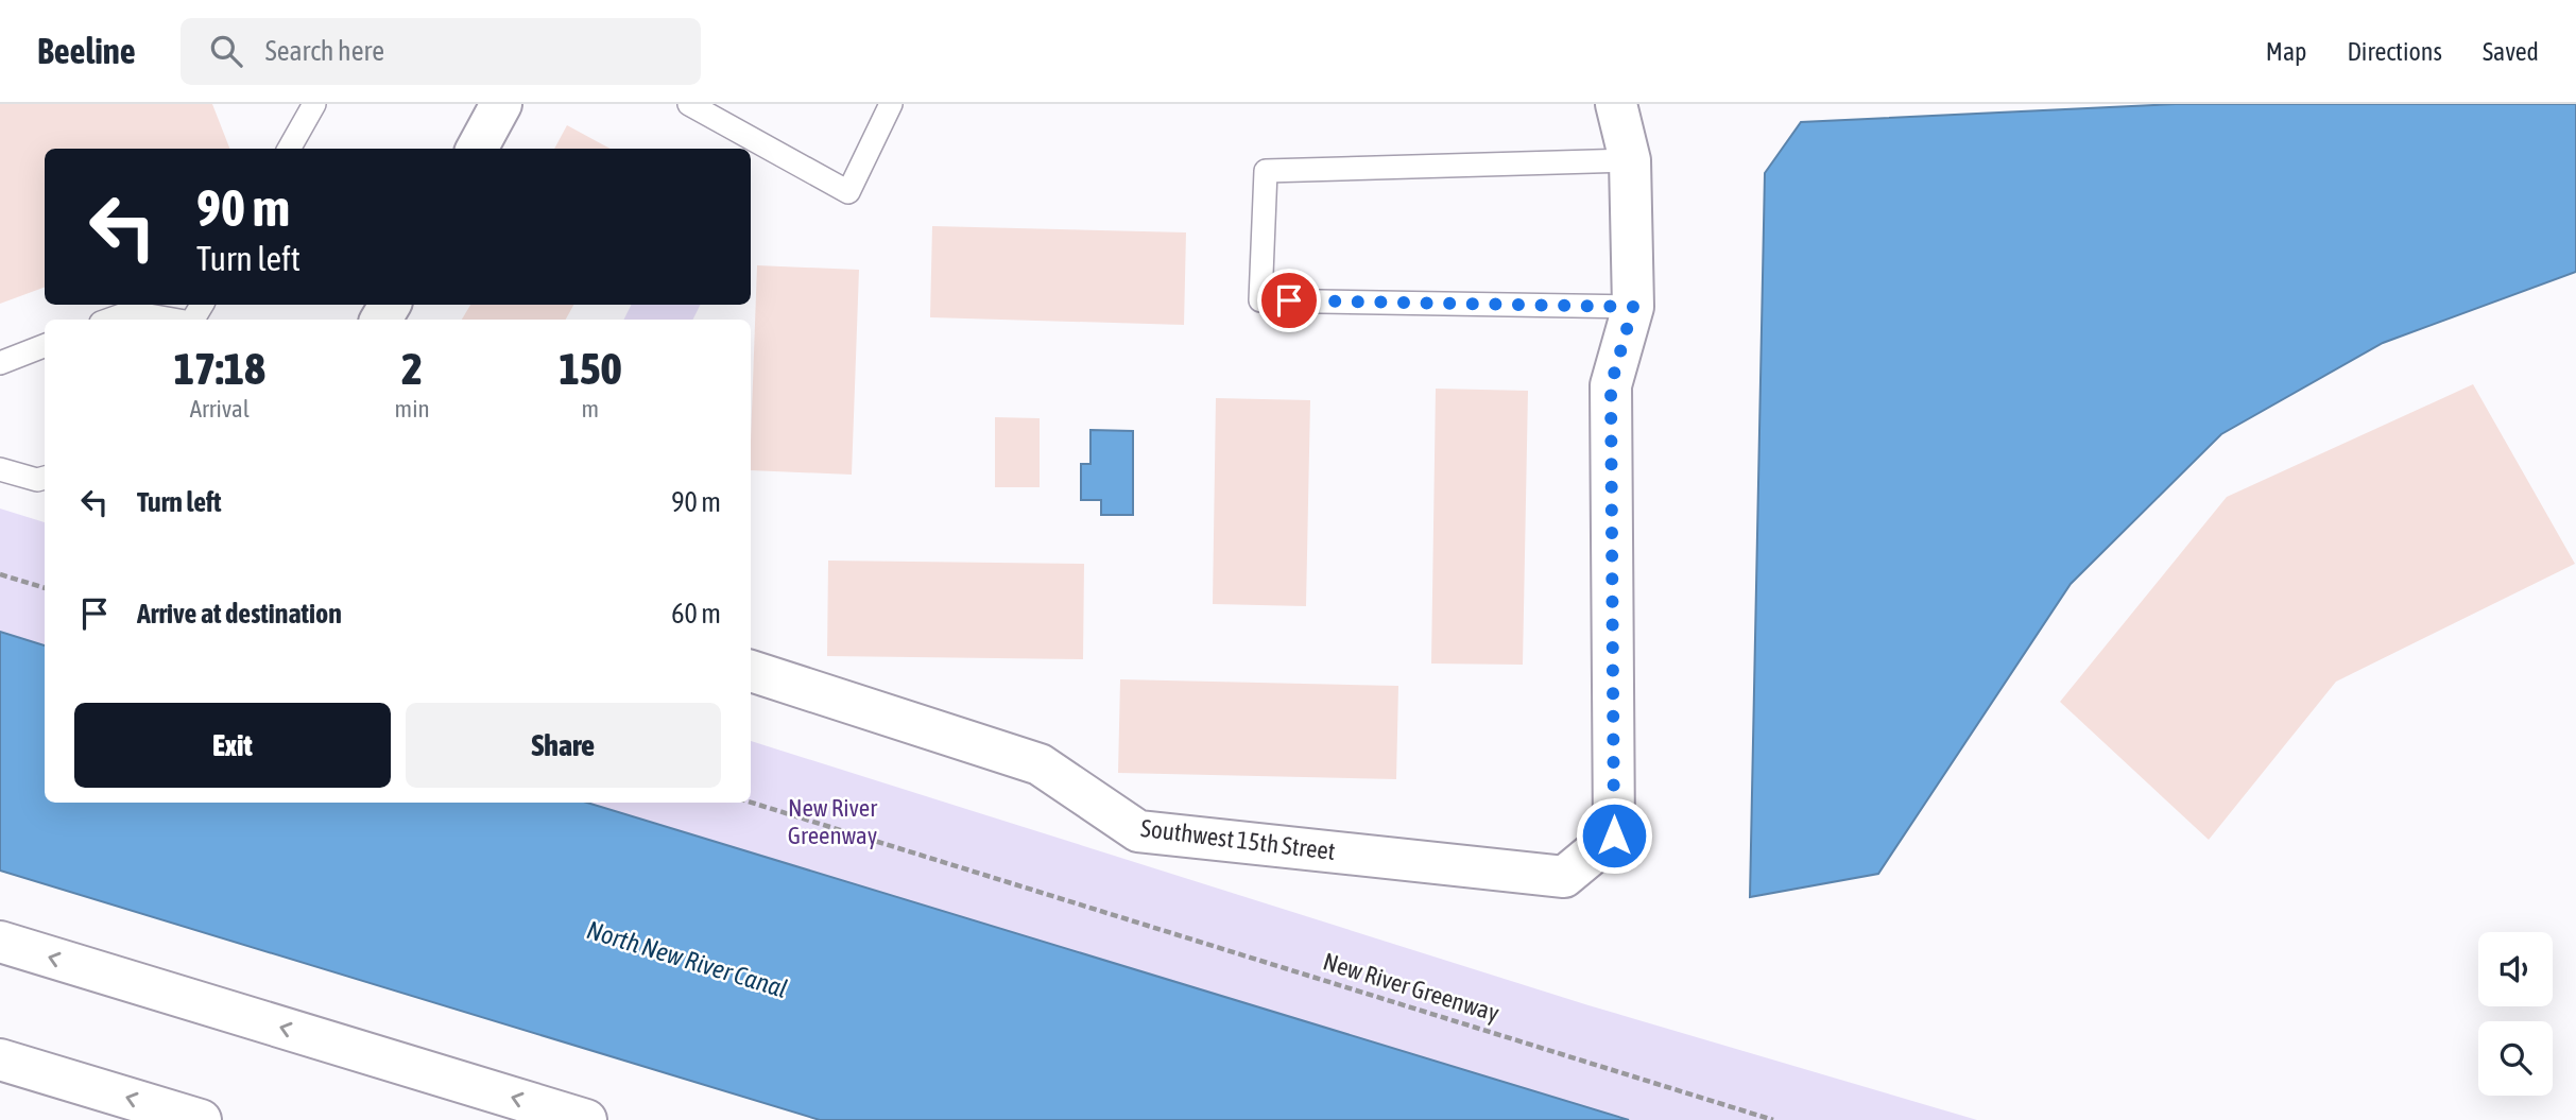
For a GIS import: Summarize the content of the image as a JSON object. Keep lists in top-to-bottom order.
{
  "streets": {
    "main road": ["Southwest 15th Street"],
    "path": ["New River Greenway"]
  },
  "water": ["North New River Canal"],
  "parks": ["New River Greenway"],
  "page": {
    "header": "Beeline",
    "search": "Search here",
    "nav": ["Map", "Directions", "Saved"],
    "turn": ["90 m", "Turn left"],
    "eta": [
      "17:18",
      "Arrival",
      "2",
      "min",
      "150",
      "m"
    ],
    "list": [
      {
        "name": "Turn left",
        "value": "90 m"
      },
      {
        "name": "Arrive at destination",
        "value": "60 m"
      }
    ],
    "buttons": ["Exit", "Share"]
  }
}
